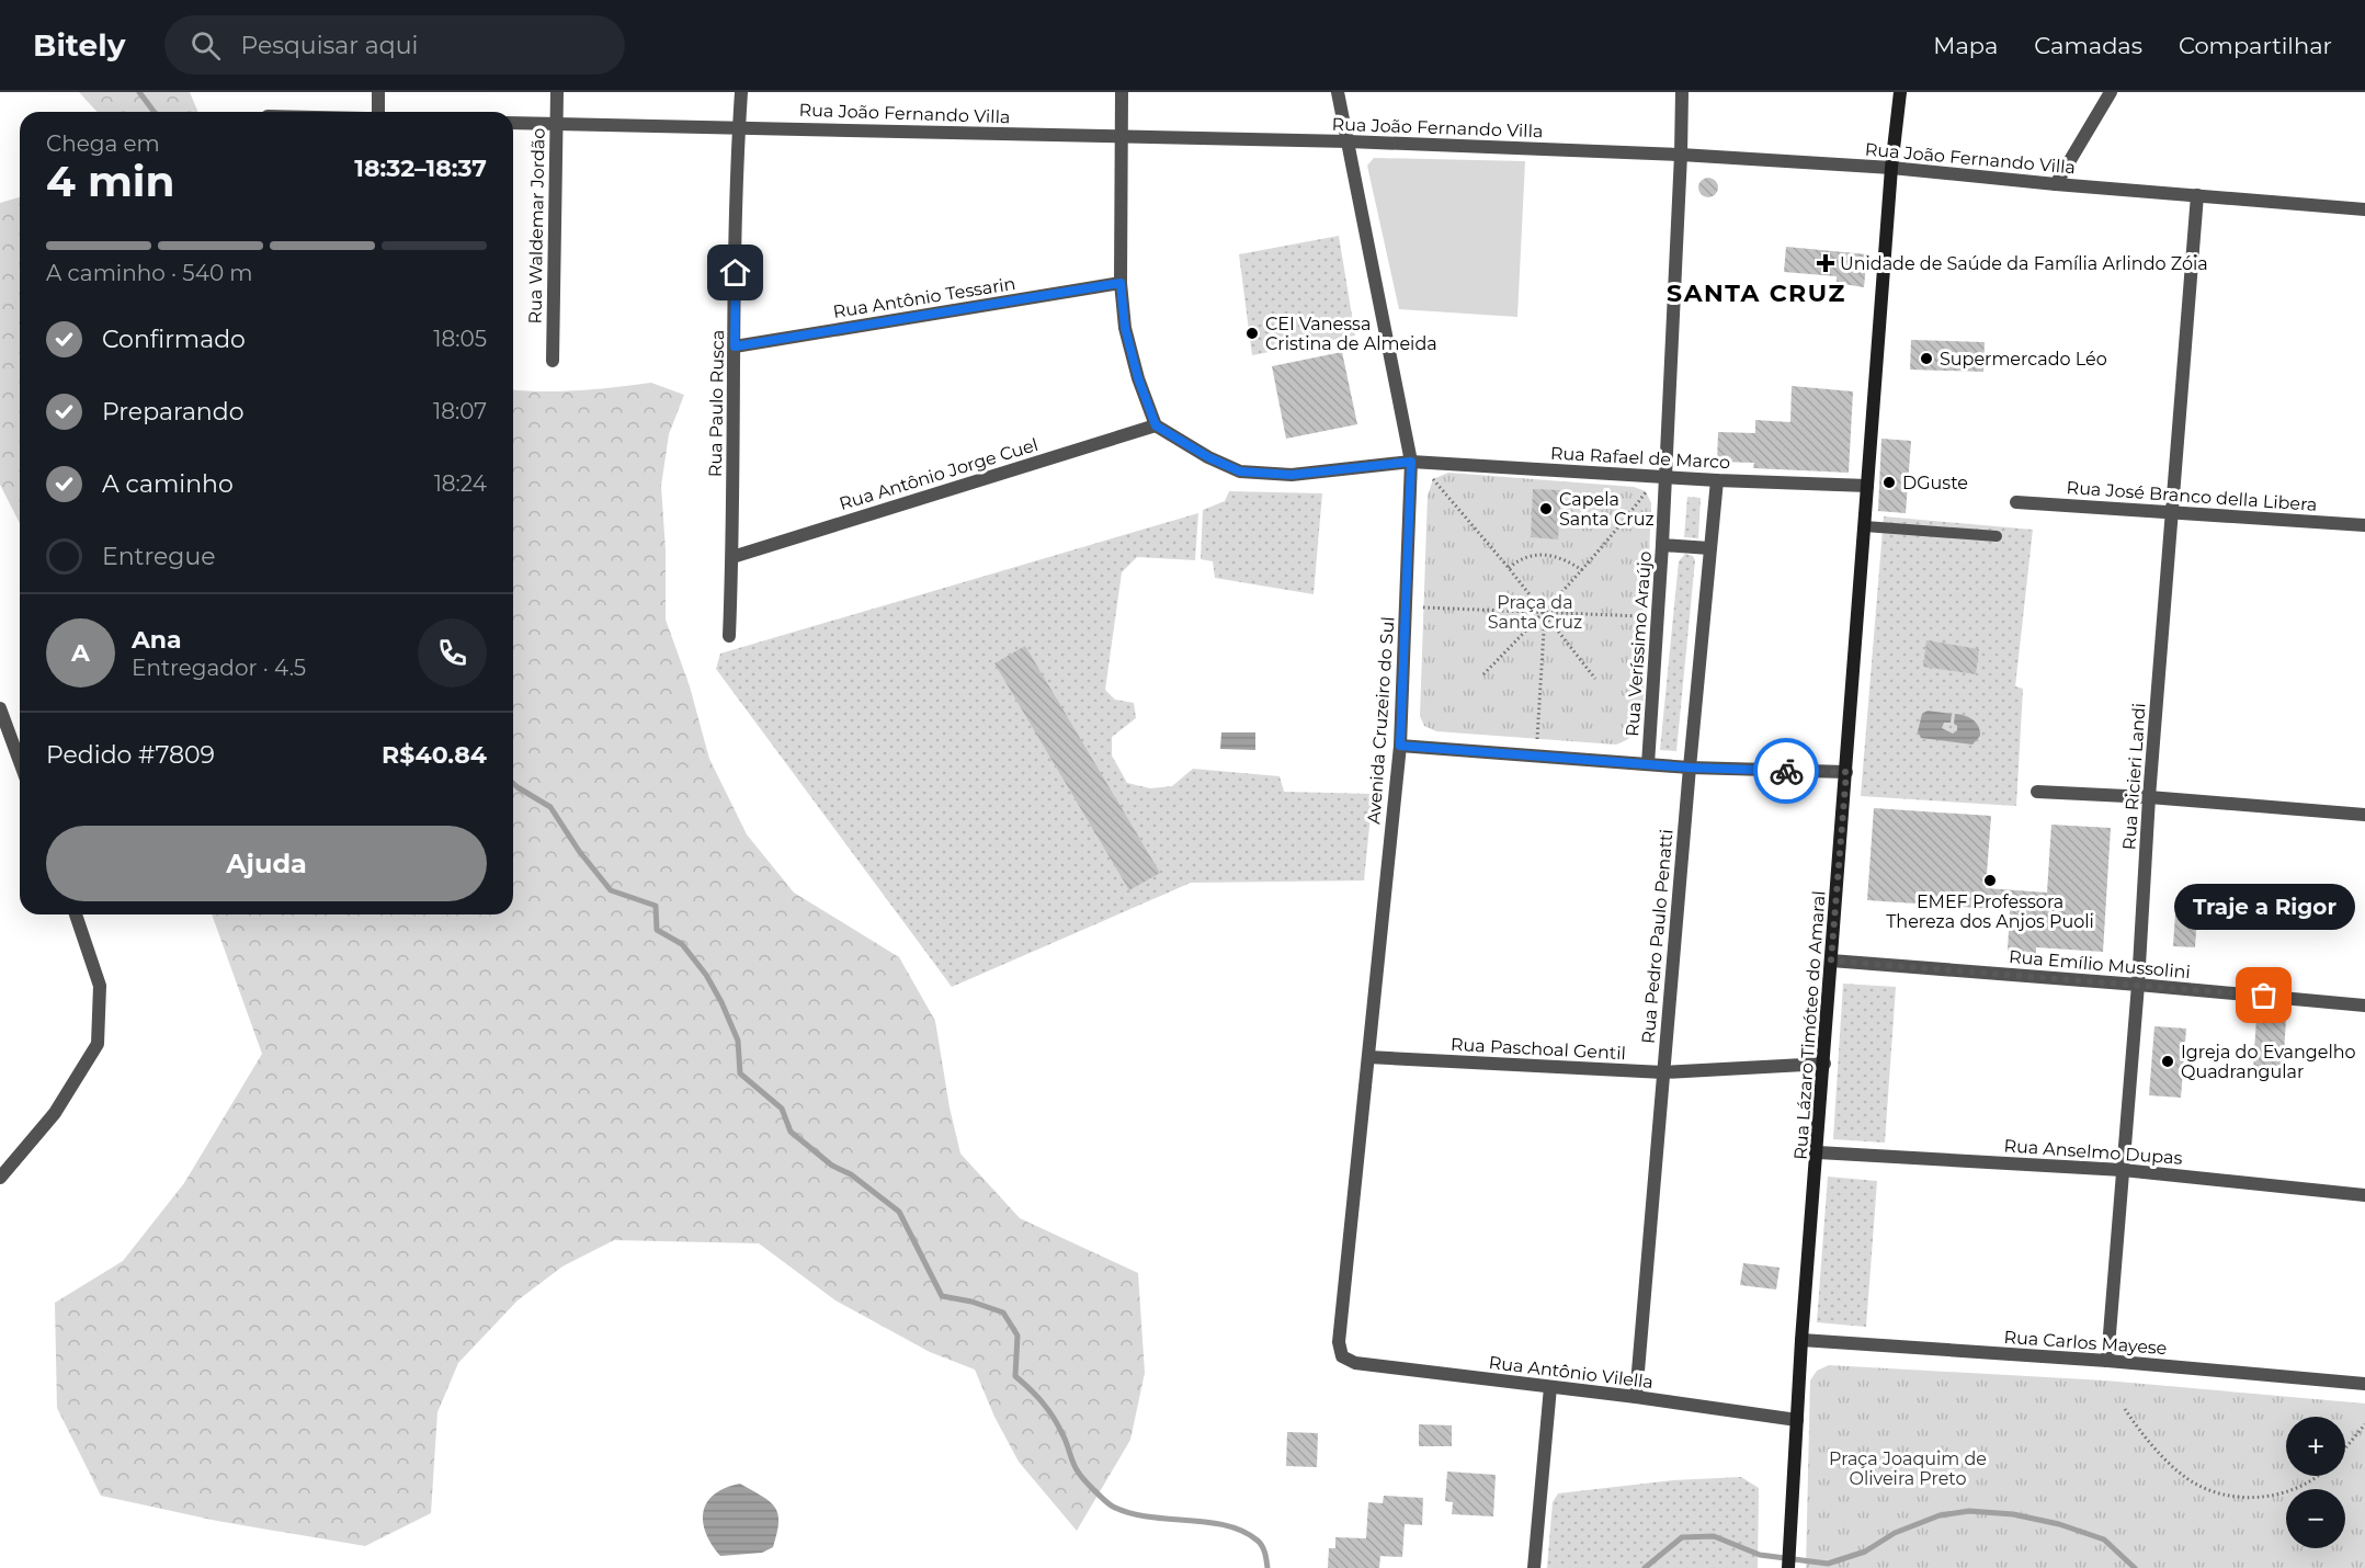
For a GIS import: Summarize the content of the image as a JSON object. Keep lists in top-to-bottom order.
{
  "streets": {
    "main road": ["Rua Lázaro Timóteo do Amaral"],
    "street": [
      "Rua João Fernando Villa",
      "Rua Waldemar Jordão",
      "Rua Antônio Tessarin",
      "Rua Paulo Rusca",
      "Rua Rafael de Marco",
      "Rua Antônio Jorge Cuel",
      "Rua José Branco della Libera",
      "Rua Veríssimo Araújo",
      "Avenida Cruzeiro do Sul",
      "Rua Ricieri Landi",
      "Rua Pedro Paulo Penatti",
      "Rua Emílio Mussolini",
      "Rua Paschoal Gentil",
      "Rua Anselmo Dupas",
      "Rua Carlos Mayese",
      "Rua Antônio Vilella"
    ]
  },
  "crossings": [
    ["Rua João Fernando Villa", "Rua Waldemar Jordão"],
    ["Rua João Fernando Villa", "Rua Paulo Rusca"],
    ["Rua João Fernando Villa", "Rua Veríssimo Araújo"],
    ["Rua João Fernando Villa", "Avenida Cruzeiro do Sul"],
    ["Rua João Fernando Villa", "Rua Ricieri Landi"],
    ["Rua João Fernando Villa", "Rua Lázaro Timóteo do Amaral"],
    ["Rua Antônio Tessarin", "Rua Paulo Rusca"],
    ["Rua Paulo Rusca", "Rua Antônio Jorge Cuel"],
    ["Rua Rafael de Marco", "Rua Antônio Jorge Cuel"],
    ["Rua Rafael de Marco", "Rua Veríssimo Araújo"],
    ["Rua Rafael de Marco", "Avenida Cruzeiro do Sul"],
    ["Rua Rafael de Marco", "Rua Pedro Paulo Penatti"],
    ["Rua Rafael de Marco", "Rua Lázaro Timóteo do Amaral"],
    ["Rua José Branco della Libera", "Rua Ricieri Landi"],
    ["Avenida Cruzeiro do Sul", "Rua Paschoal Gentil"],
    ["Avenida Cruzeiro do Sul", "Rua Antônio Vilella"],
    ["Rua Ricieri Landi", "Rua Emílio Mussolini"],
    ["Rua Ricieri Landi", "Rua Anselmo Dupas"],
    ["Rua Ricieri Landi", "Rua Carlos Mayese"],
    ["Rua Pedro Paulo Penatti", "Rua Paschoal Gentil"],
    ["Rua Pedro Paulo Penatti", "Rua Antônio Vilella"],
    ["Rua Emílio Mussolini", "Rua Lázaro Timóteo do Amaral"],
    ["Rua Lázaro Timóteo do Amaral", "Rua Paschoal Gentil"],
    ["Rua Lázaro Timóteo do Amaral", "Rua Anselmo Dupas"],
    ["Rua Lázaro Timóteo do Amaral", "Rua Carlos Mayese"],
    ["Rua Lázaro Timóteo do Amaral", "Rua Antônio Vilella"]
  ],
  "districts": ["SANTA CRUZ"],
  "parks": ["Praça da Santa Cruz", "Praça Joaquim de Oliveira Preto"],
  "places": {
    "health": ["Unidade de Saúde da Família Arlindo Zóia"],
    "other": [
      "CEI Vanessa Cristina de Almeida",
      "Supermercado Léo",
      "DGuste",
      "Capela Santa Cruz",
      "EMEF Professora Thereza dos Anjos Puoli",
      "Traje a Rigor",
      "Igreja do Evangelho Quadrangular"
    ]
  },
  "page": {
    "header": "Bitely",
    "search": "Pesquisar aqui",
    "nav": ["Mapa", "Camadas", "Compartilhar"],
    "heading": ["4 min", "Chega em", "18:32–18:37"],
    "panel": [
      "Ana",
      "Entregador · 4.5",
      "Pedido #7809",
      "R$40.84"
    ],
    "bar": "A caminho · 540 m",
    "list": [
      ["Confirmado", "18:05"],
      ["Preparando", "18:07"],
      ["A caminho", "18:24"],
      "Entregue"
    ],
    "round": "A",
    "buttons": "Ajuda",
    "bubble": "Traje a Rigor",
    "map_buttons": ["+", "−"]
  }
}
